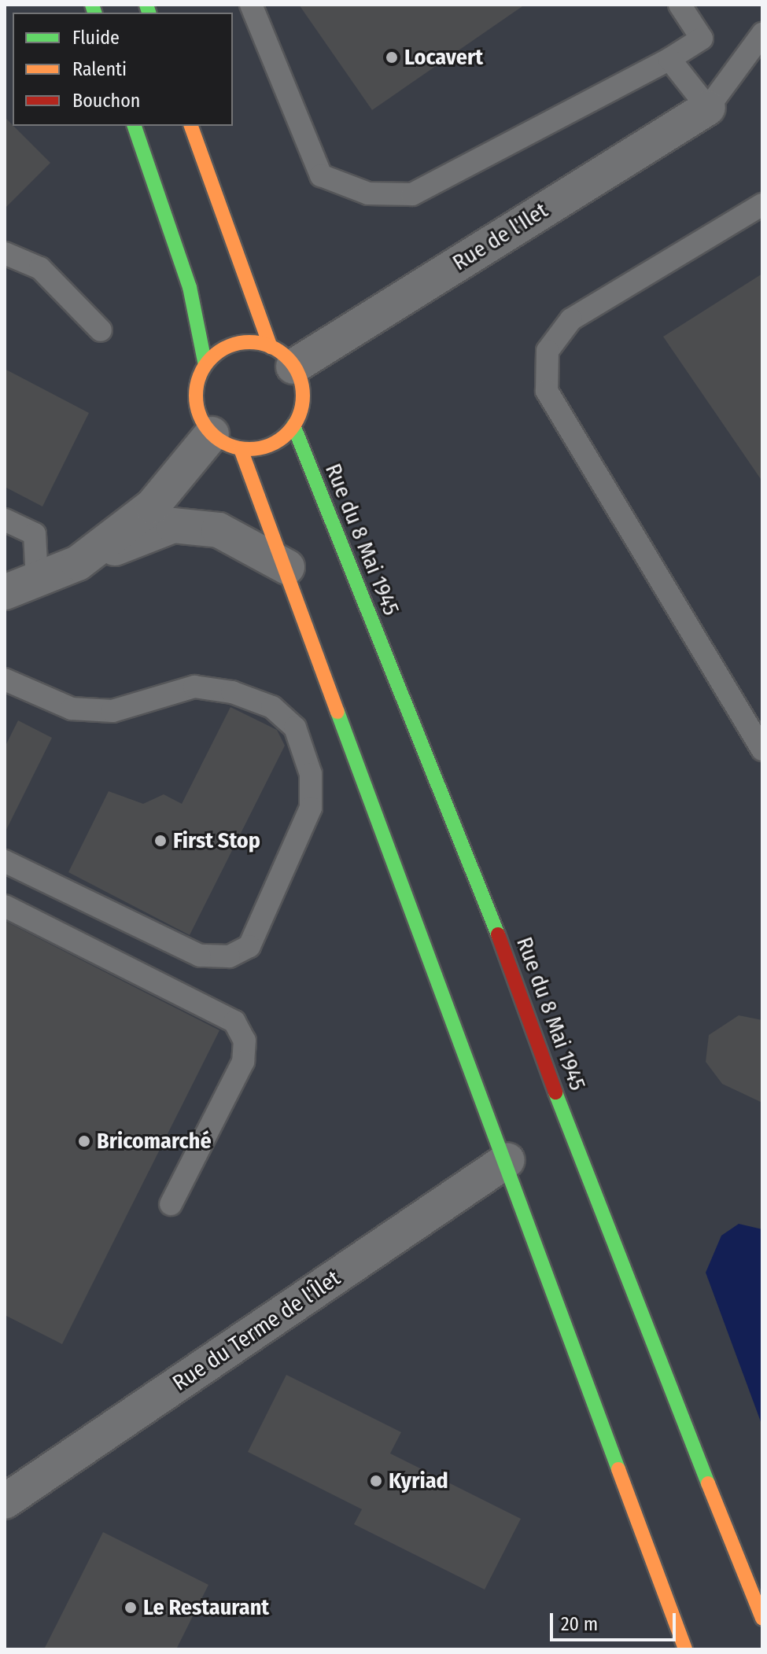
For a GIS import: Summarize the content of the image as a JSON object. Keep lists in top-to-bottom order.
{
  "streets": {
    "main road": ["Rue du 8 Mai 1945"],
    "street": ["Rue de l'Ilet", "Rue du Terme de l'Îlet"]
  },
  "crossings": [
    ["Rue de l'Ilet", "Rue du 8 Mai 1945"]
  ],
  "places": [
    "Locavert",
    "First Stop",
    "Bricomarché",
    "Kyriad",
    "Le Restaurant"
  ],
  "legend": ["Fluide", "Ralenti", "Bouchon"],
  "scale_bar": "20 m"
}
